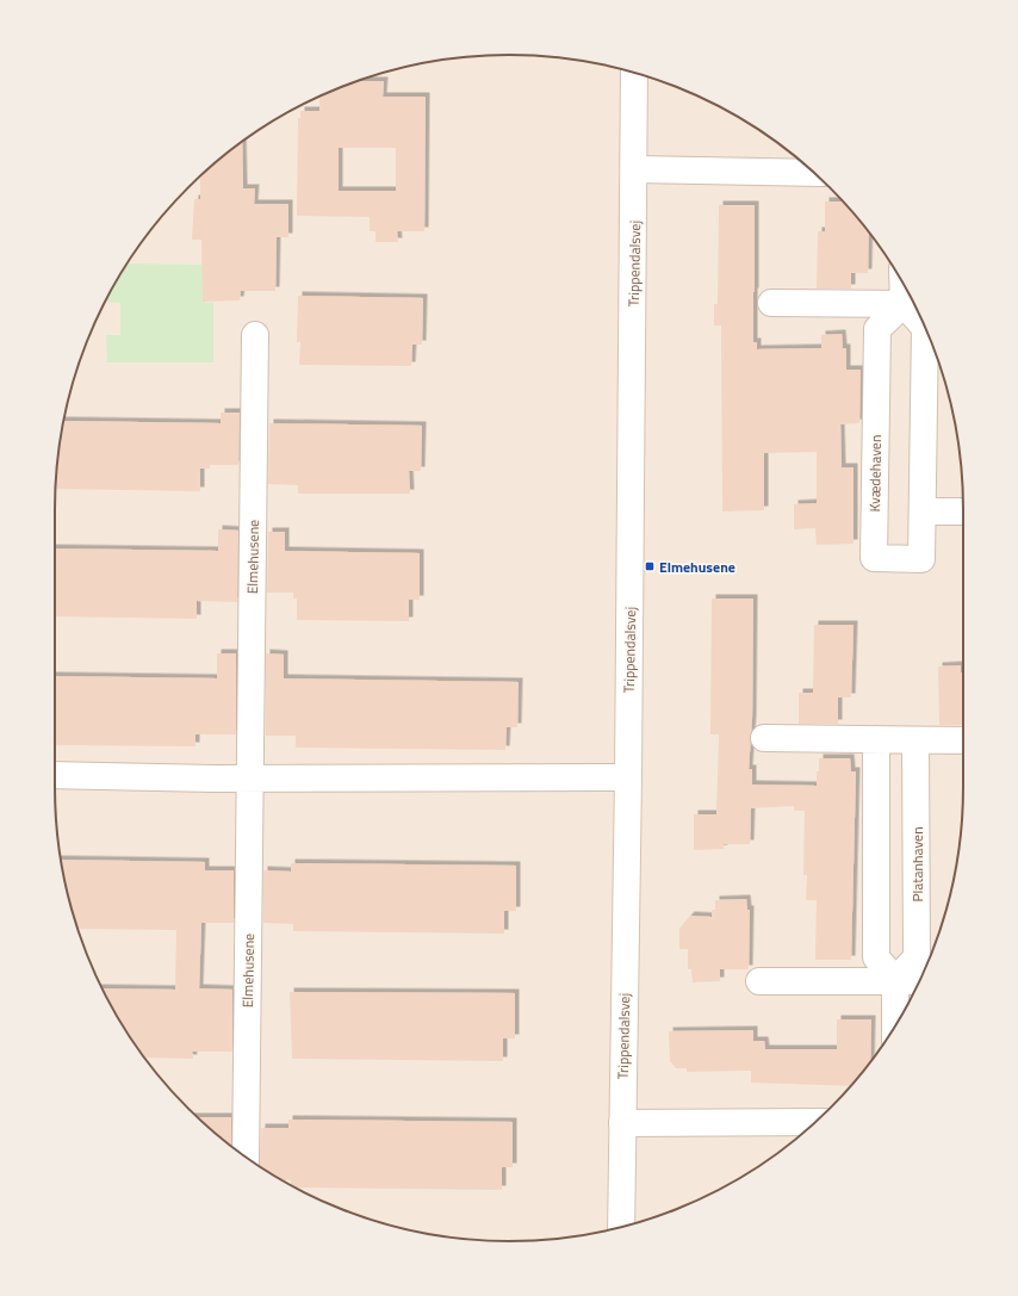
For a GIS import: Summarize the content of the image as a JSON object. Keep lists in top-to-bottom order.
{
  "streets": {
    "street": [
      "Trippendalsvej",
      "Kvædehaven",
      "Elmehusene",
      "Platanhaven"
    ]
  },
  "places": {
    "transit": ["Elmehusene"]
  }
}
